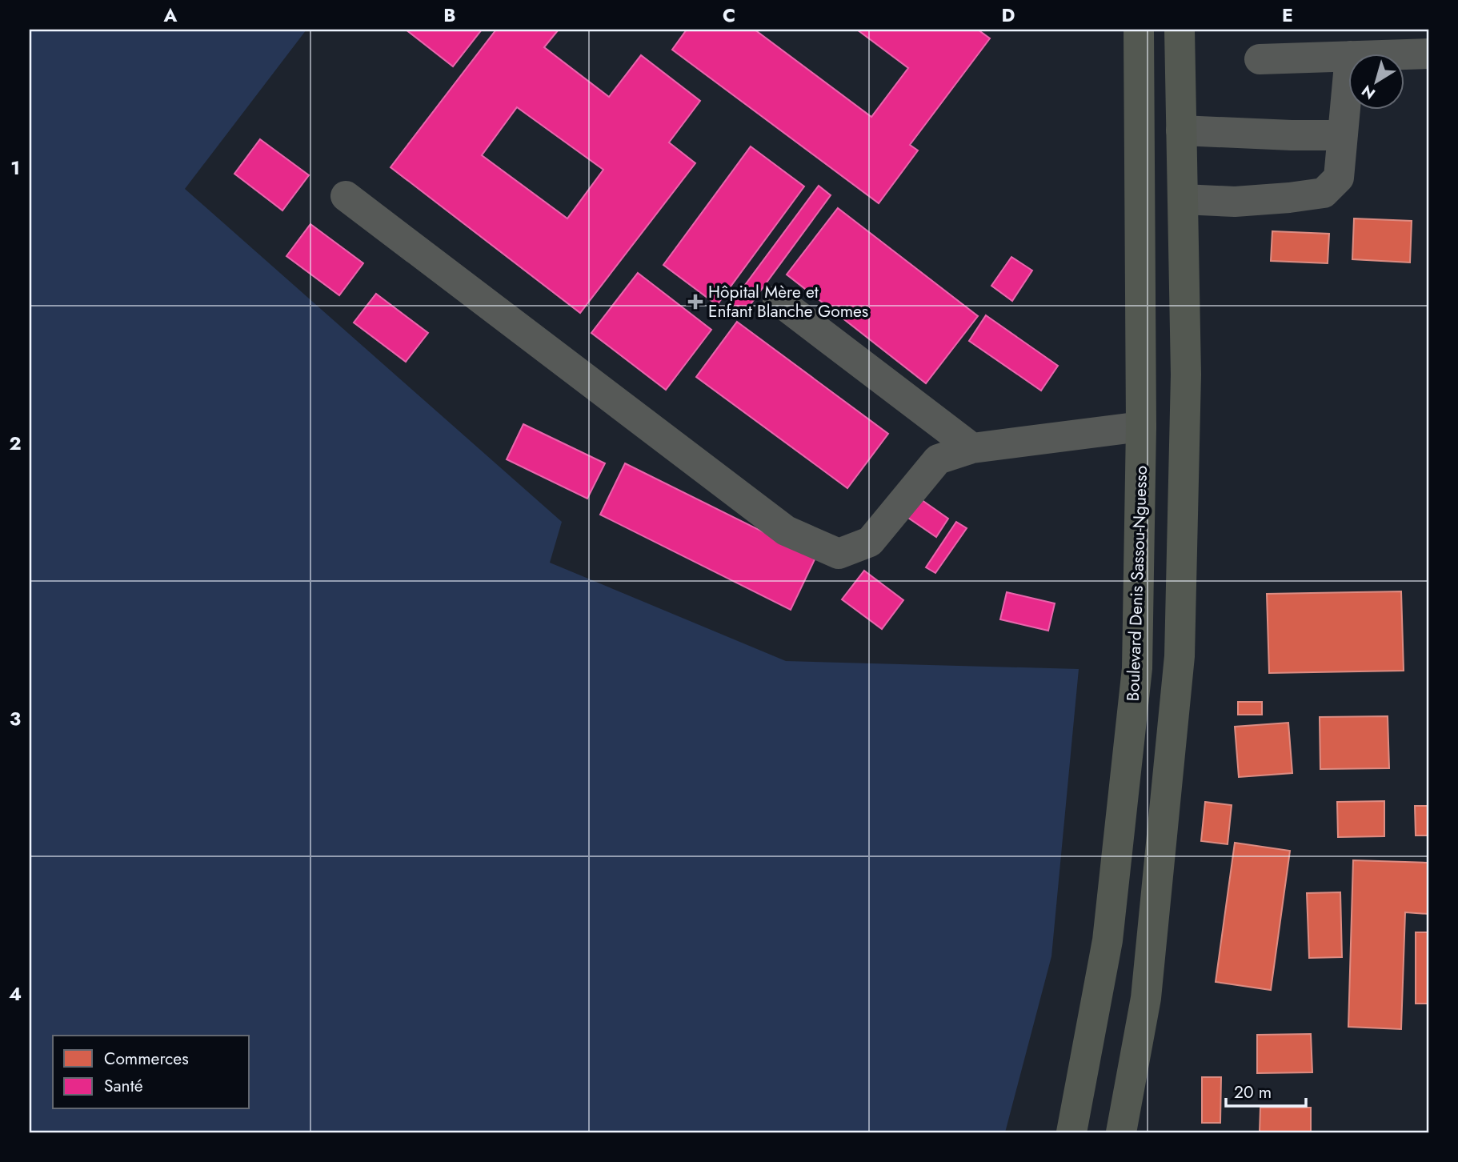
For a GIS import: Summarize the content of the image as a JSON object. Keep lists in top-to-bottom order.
{
  "streets": {
    "main road": ["Boulevard Denis Sassou-Nguesso"]
  },
  "places": {
    "health": ["Hôpital Mère et Enfant Blanche Gomes"]
  },
  "legend": ["Commerces", "Santé"],
  "scale_bar": "20 m",
  "north": "bottom left",
  "grid": {
    "columns": [
      "A",
      "B",
      "C",
      "D",
      "E"
    ],
    "rows": [
      "1",
      "2",
      "3",
      "4"
    ]
  }
}
